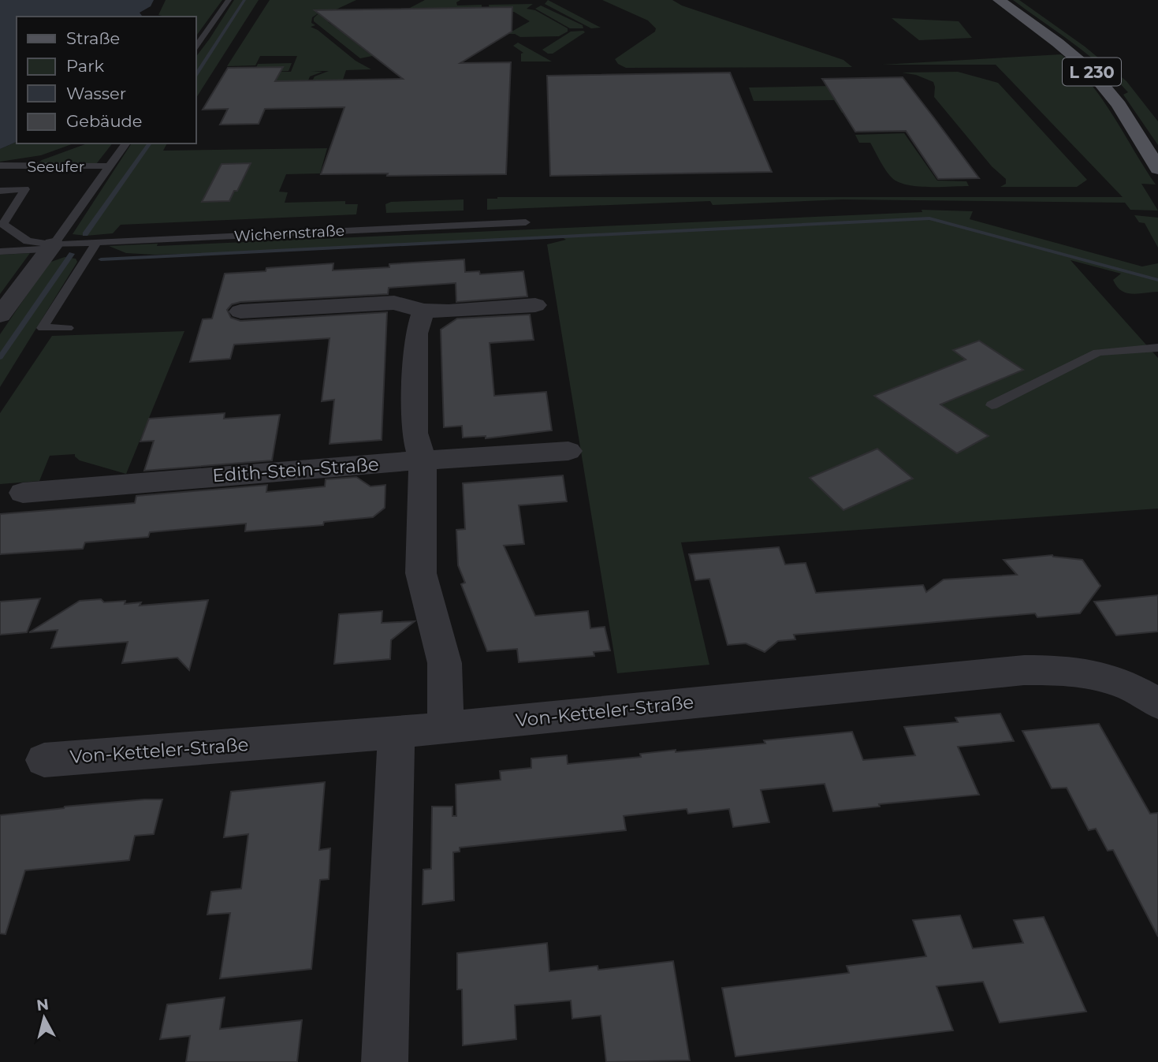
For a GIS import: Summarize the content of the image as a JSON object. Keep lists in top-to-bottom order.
{
  "streets": {
    "main road": ["L 230"],
    "street": ["Edith-Stein-Straße", "Von-Ketteler-Straße"],
    "lane": ["Seeufer", "Wichernstraße"]
  },
  "legend": [
    "Straße",
    "Park",
    "Wasser",
    "Gebäude"
  ],
  "north": "top"
}
